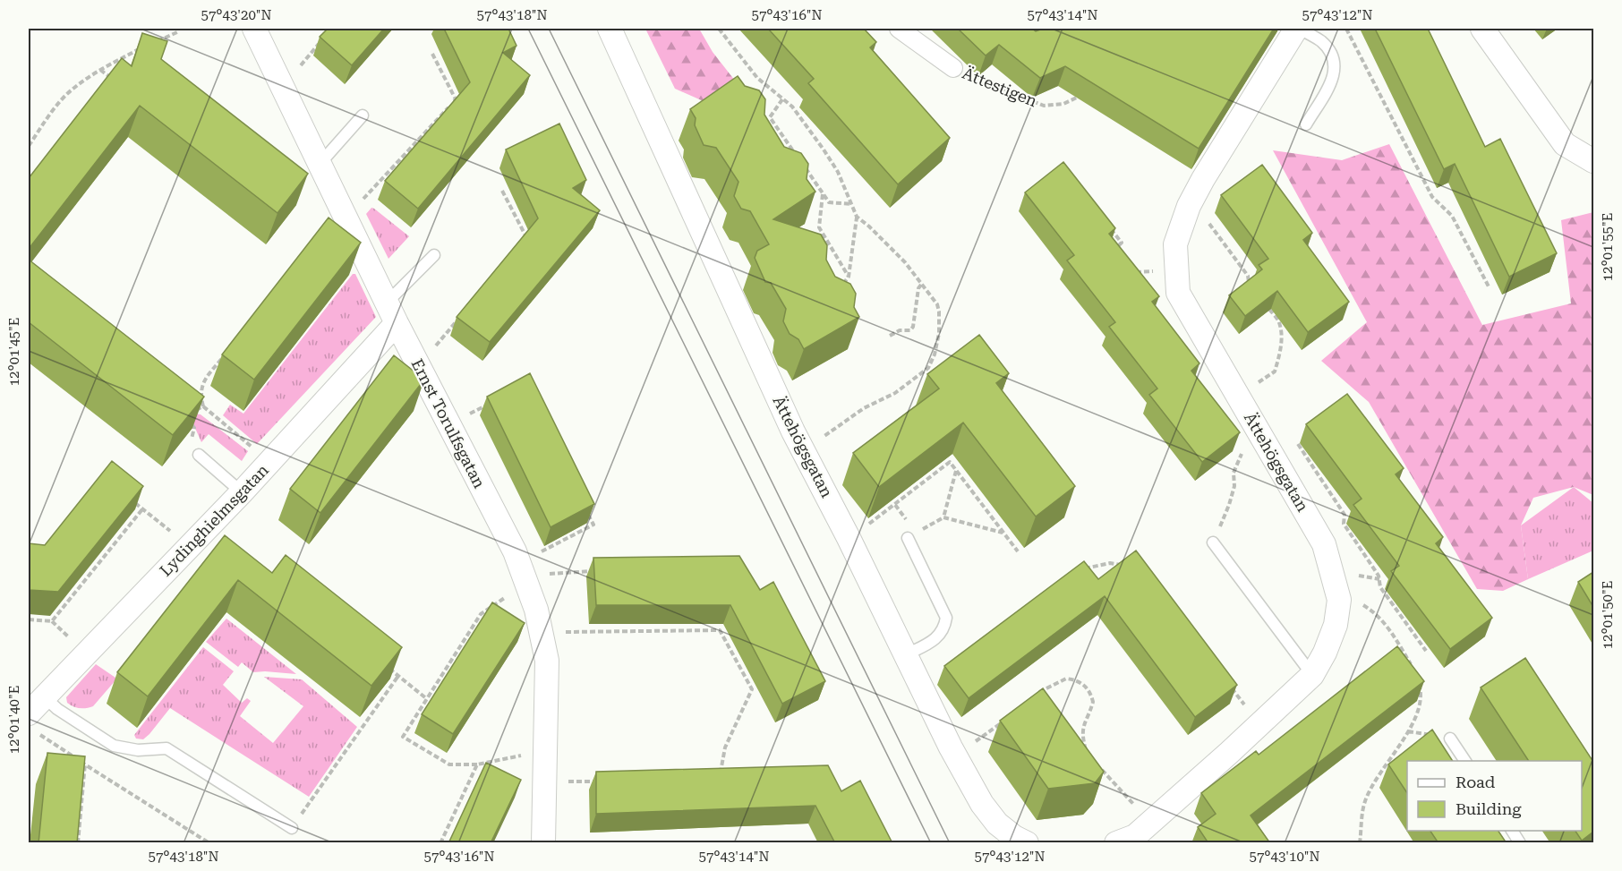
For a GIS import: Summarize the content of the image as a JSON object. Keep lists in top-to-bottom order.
{
  "streets": {
    "street": [
      "Ättestigen",
      "Ernst Torulfsgatan",
      "Ättehögsgatan",
      "Lydinghielmsgatan"
    ]
  },
  "crossings": [
    ["Ernst Torulfsgatan", "Lydinghielmsgatan"]
  ],
  "legend": ["Road", "Building"],
  "coordinates": [
    "57°43'20\"N",
    "57°43'18\"N",
    "57°43'16\"N",
    "57°43'14\"N",
    "57°43'12\"N",
    "12°01'55\"E",
    "12°01'45\"E",
    "12°01'50\"E",
    "12°01'40\"E",
    "57°43'10\"N"
  ]
}
